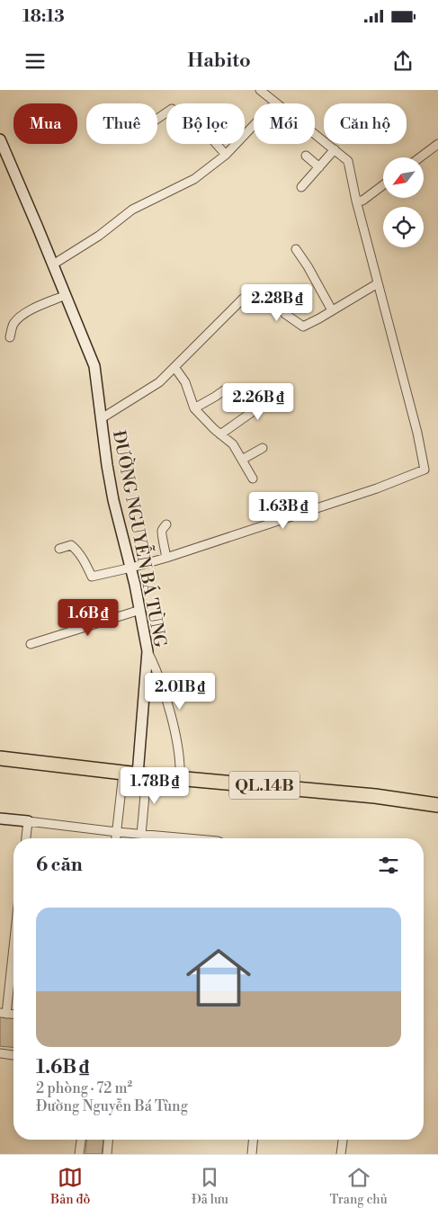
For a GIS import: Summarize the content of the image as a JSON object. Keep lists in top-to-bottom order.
{
  "streets": {
    "highway": ["QL.14B"],
    "main road": ["ĐƯỜNG NGUYỄN BÁ TÙNG"]
  },
  "crossings": [
    ["ĐƯỜNG NGUYỄN BÁ TÙNG", "QL.14B"]
  ],
  "north": "bottom left",
  "page": {
    "status": "18:13",
    "header": "Habito",
    "chip": [
      "Mua",
      "Thuê",
      "Bộ lọc",
      "Mới",
      "Căn hộ"
    ],
    "price": [
      "2.28B ₫",
      "2.26B ₫",
      "1.63B ₫",
      "1.6B ₫",
      "2.01B ₫",
      "1.78B ₫"
    ],
    "heading": "6 căn",
    "list": [
      {
        "name": "1.6B ₫",
        "note": "2 phòng · 72 m² · Đường Nguyễn Bá Tùng"
      }
    ],
    "tabs": ["Bản đồ", "Đã lưu", "Trang chủ"]
  }
}
